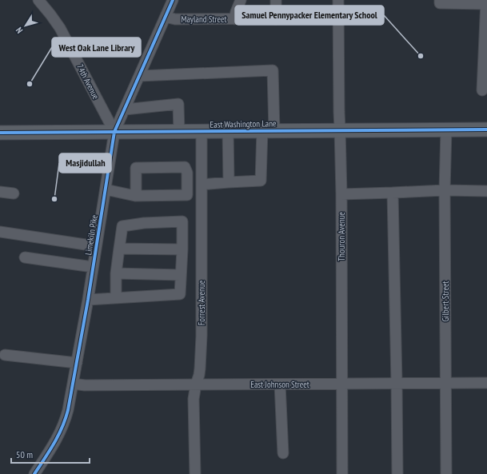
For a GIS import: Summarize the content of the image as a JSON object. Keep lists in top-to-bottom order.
{
  "streets": {
    "main road": ["East Washington Lane"],
    "street": [
      "Mayland Street",
      "74th Avenue",
      "Limekiln Pike",
      "Thouron Avenue",
      "Gilbert Street",
      "Forrest Avenue",
      "East Johnson Street"
    ]
  },
  "crossings": [
    ["Mayland Street", "Limekiln Pike"],
    ["Mayland Street", "Thouron Avenue"],
    ["74th Avenue", "East Washington Lane"],
    ["74th Avenue", "Limekiln Pike"],
    ["East Washington Lane", "Limekiln Pike"],
    ["East Washington Lane", "Thouron Avenue"],
    ["East Washington Lane", "Gilbert Street"],
    ["East Washington Lane", "Forrest Avenue"],
    ["Limekiln Pike", "East Johnson Street"],
    ["Thouron Avenue", "East Johnson Street"],
    ["Gilbert Street", "East Johnson Street"],
    ["Forrest Avenue", "East Johnson Street"]
  ],
  "places": ["Samuel Pennypacker Elementary School", "West Oak Lane Library", "Masjidullah"],
  "scale_bar": "50 m",
  "north": "bottom left"
}
